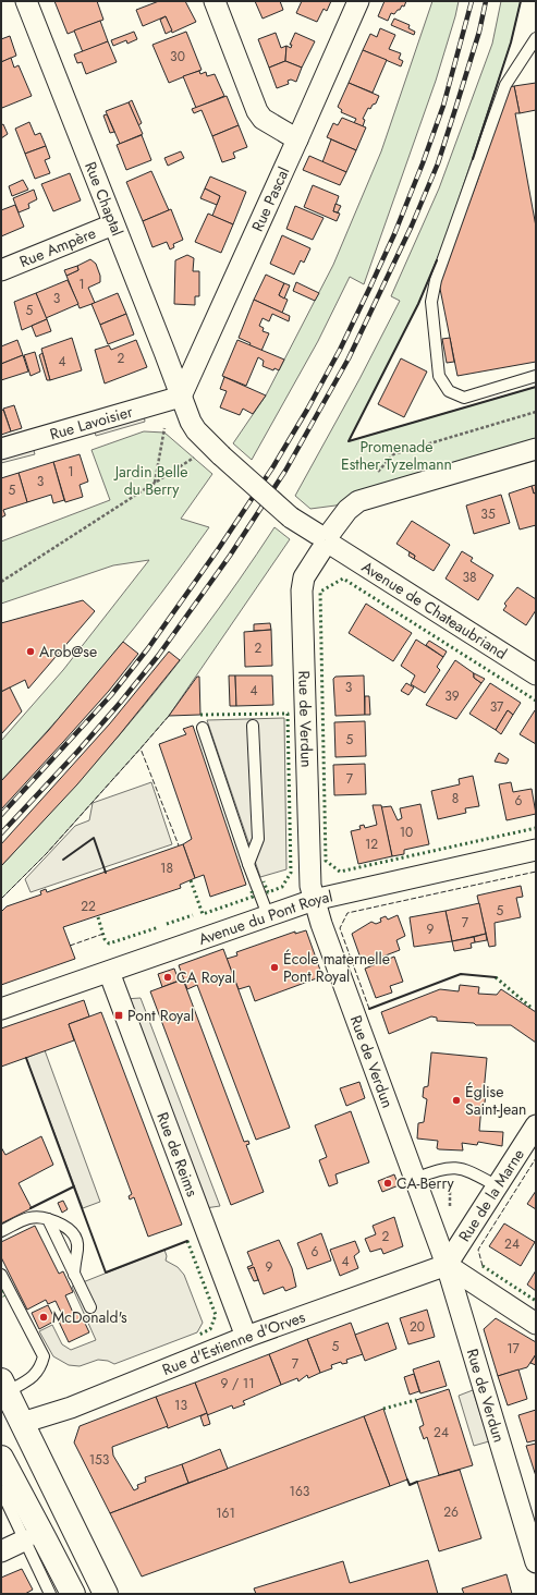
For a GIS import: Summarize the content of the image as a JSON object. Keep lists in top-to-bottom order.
{
  "streets": {
    "street": [
      "Rue Chaptal",
      "Rue Pascal",
      "Rue Ampère",
      "Rue Lavoisier",
      "Avenue de Chateaubriand",
      "Rue de Verdun",
      "Avenue du Pont Royal",
      "Rue de Reims",
      "Rue de la Marne",
      "Rue d'Estienne d'Orves"
    ]
  },
  "crossings": [
    ["Rue Chaptal", "Rue Pascal"],
    ["Rue Chaptal", "Rue Ampère"],
    ["Rue Chaptal", "Rue Lavoisier"],
    ["Rue Chaptal", "Avenue de Chateaubriand"],
    ["Rue Pascal", "Rue Lavoisier"],
    ["Rue Pascal", "Avenue de Chateaubriand"],
    ["Rue Lavoisier", "Avenue de Chateaubriand"],
    ["Avenue de Chateaubriand", "Rue de Verdun"],
    ["Rue de Verdun", "Avenue du Pont Royal"],
    ["Rue de Verdun", "Rue de la Marne"],
    ["Rue de Verdun", "Rue d'Estienne d'Orves"],
    ["Avenue du Pont Royal", "Rue de Reims"],
    ["Rue de Reims", "Rue d'Estienne d'Orves"],
    ["Rue de la Marne", "Rue d'Estienne d'Orves"]
  ],
  "parks": ["Promenade Esther Tyzelmann", "Jardin Belle du Berry"],
  "places": {
    "other": [
      "Arob@se",
      "École maternelle Pont Royal",
      "CA Royal",
      "Église Saint-Jean",
      "CA-Berry",
      "McDonald's"
    ],
    "transit": ["Pont Royal"]
  },
  "house_numbers": [
    "30",
    "1",
    "3",
    "5",
    "2",
    "4",
    "1",
    "3",
    "5",
    "35",
    "38",
    "2",
    "3",
    "4",
    "39",
    "37",
    "5",
    "7",
    "8",
    "6",
    "10",
    "12",
    "18",
    "22",
    "5",
    "7",
    "9",
    "2",
    "24",
    "6",
    "4",
    "9",
    "20",
    "5",
    "17",
    "7",
    "9 / 11",
    "13",
    "24",
    "153",
    "163",
    "26",
    "161"
  ]
}
